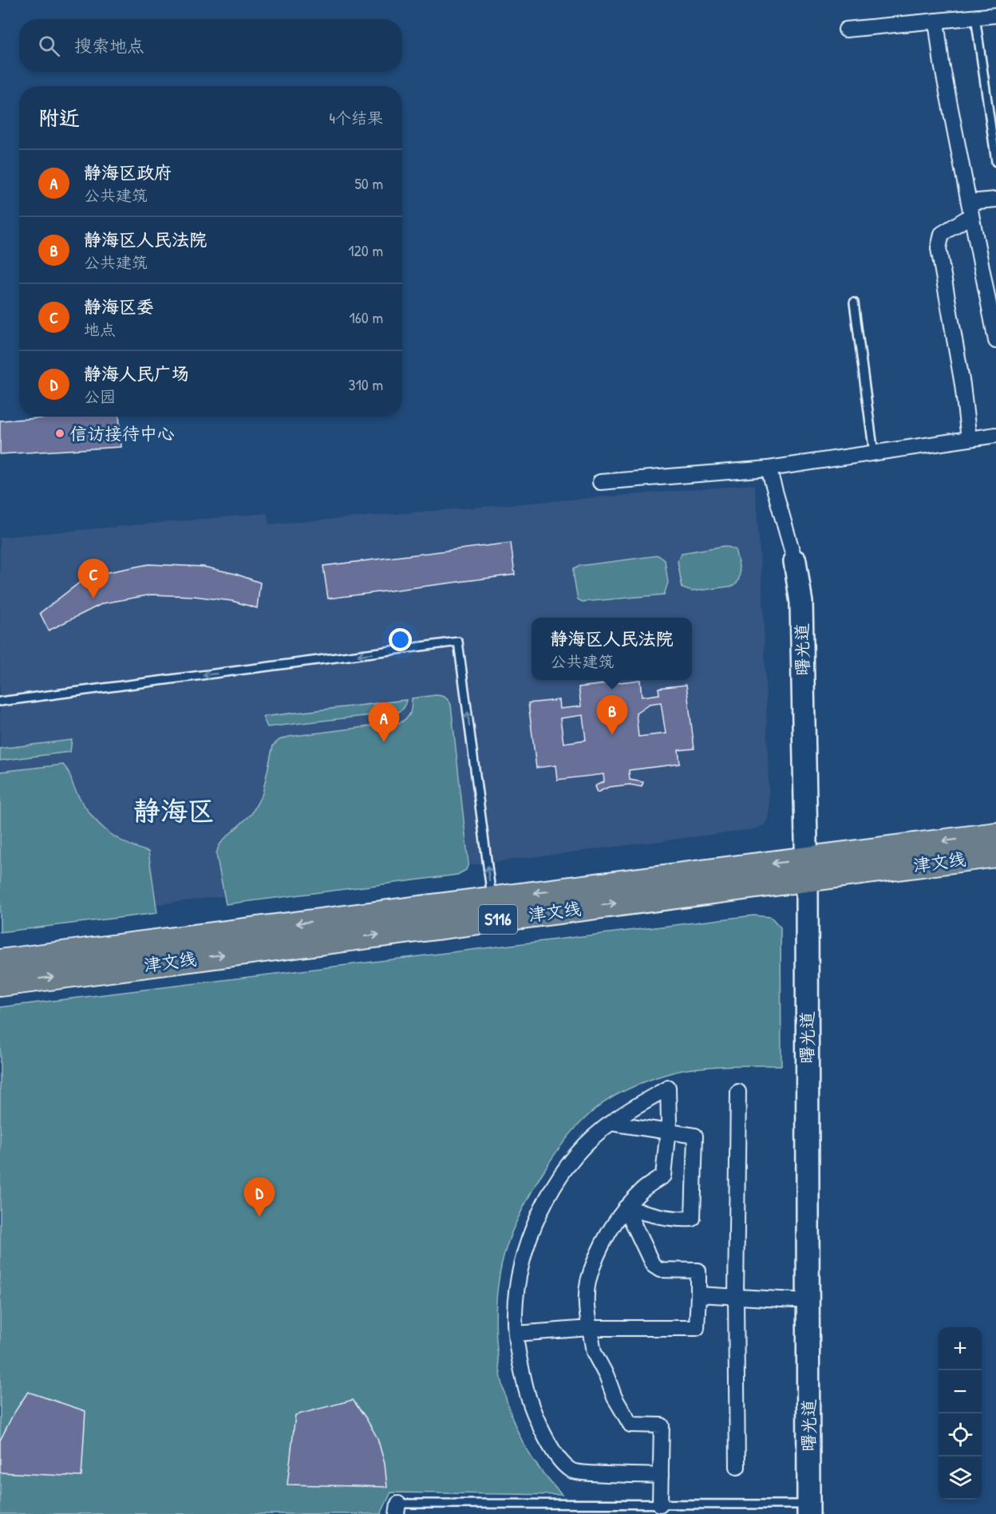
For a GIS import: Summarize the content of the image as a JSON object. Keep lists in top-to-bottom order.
{
  "streets": {
    "main road": ["津文线", "S116"],
    "street": ["曙光道"]
  },
  "crossings": [
    ["曙光道", "津文线"]
  ],
  "districts": ["静海区"],
  "places": ["信访接待中心"],
  "page": {
    "search": "搜索地点",
    "heading": ["附近", "4个结果"],
    "list": [
      {
        "mark": "A",
        "name": "静海区政府",
        "note": "公共建筑",
        "value": "50 m"
      },
      {
        "mark": "B",
        "name": "静海区人民法院",
        "note": "公共建筑",
        "value": "120 m"
      },
      {
        "mark": "C",
        "name": "静海区委",
        "note": "地点",
        "value": "160 m"
      },
      {
        "mark": "D",
        "name": "静海人民广场",
        "note": "公园",
        "value": "310 m"
      }
    ],
    "pins": [
      "C",
      "B",
      "A",
      "D"
    ],
    "popup": ["静海区人民法院", "公共建筑"],
    "map_buttons": ["+", "−"]
  }
}
